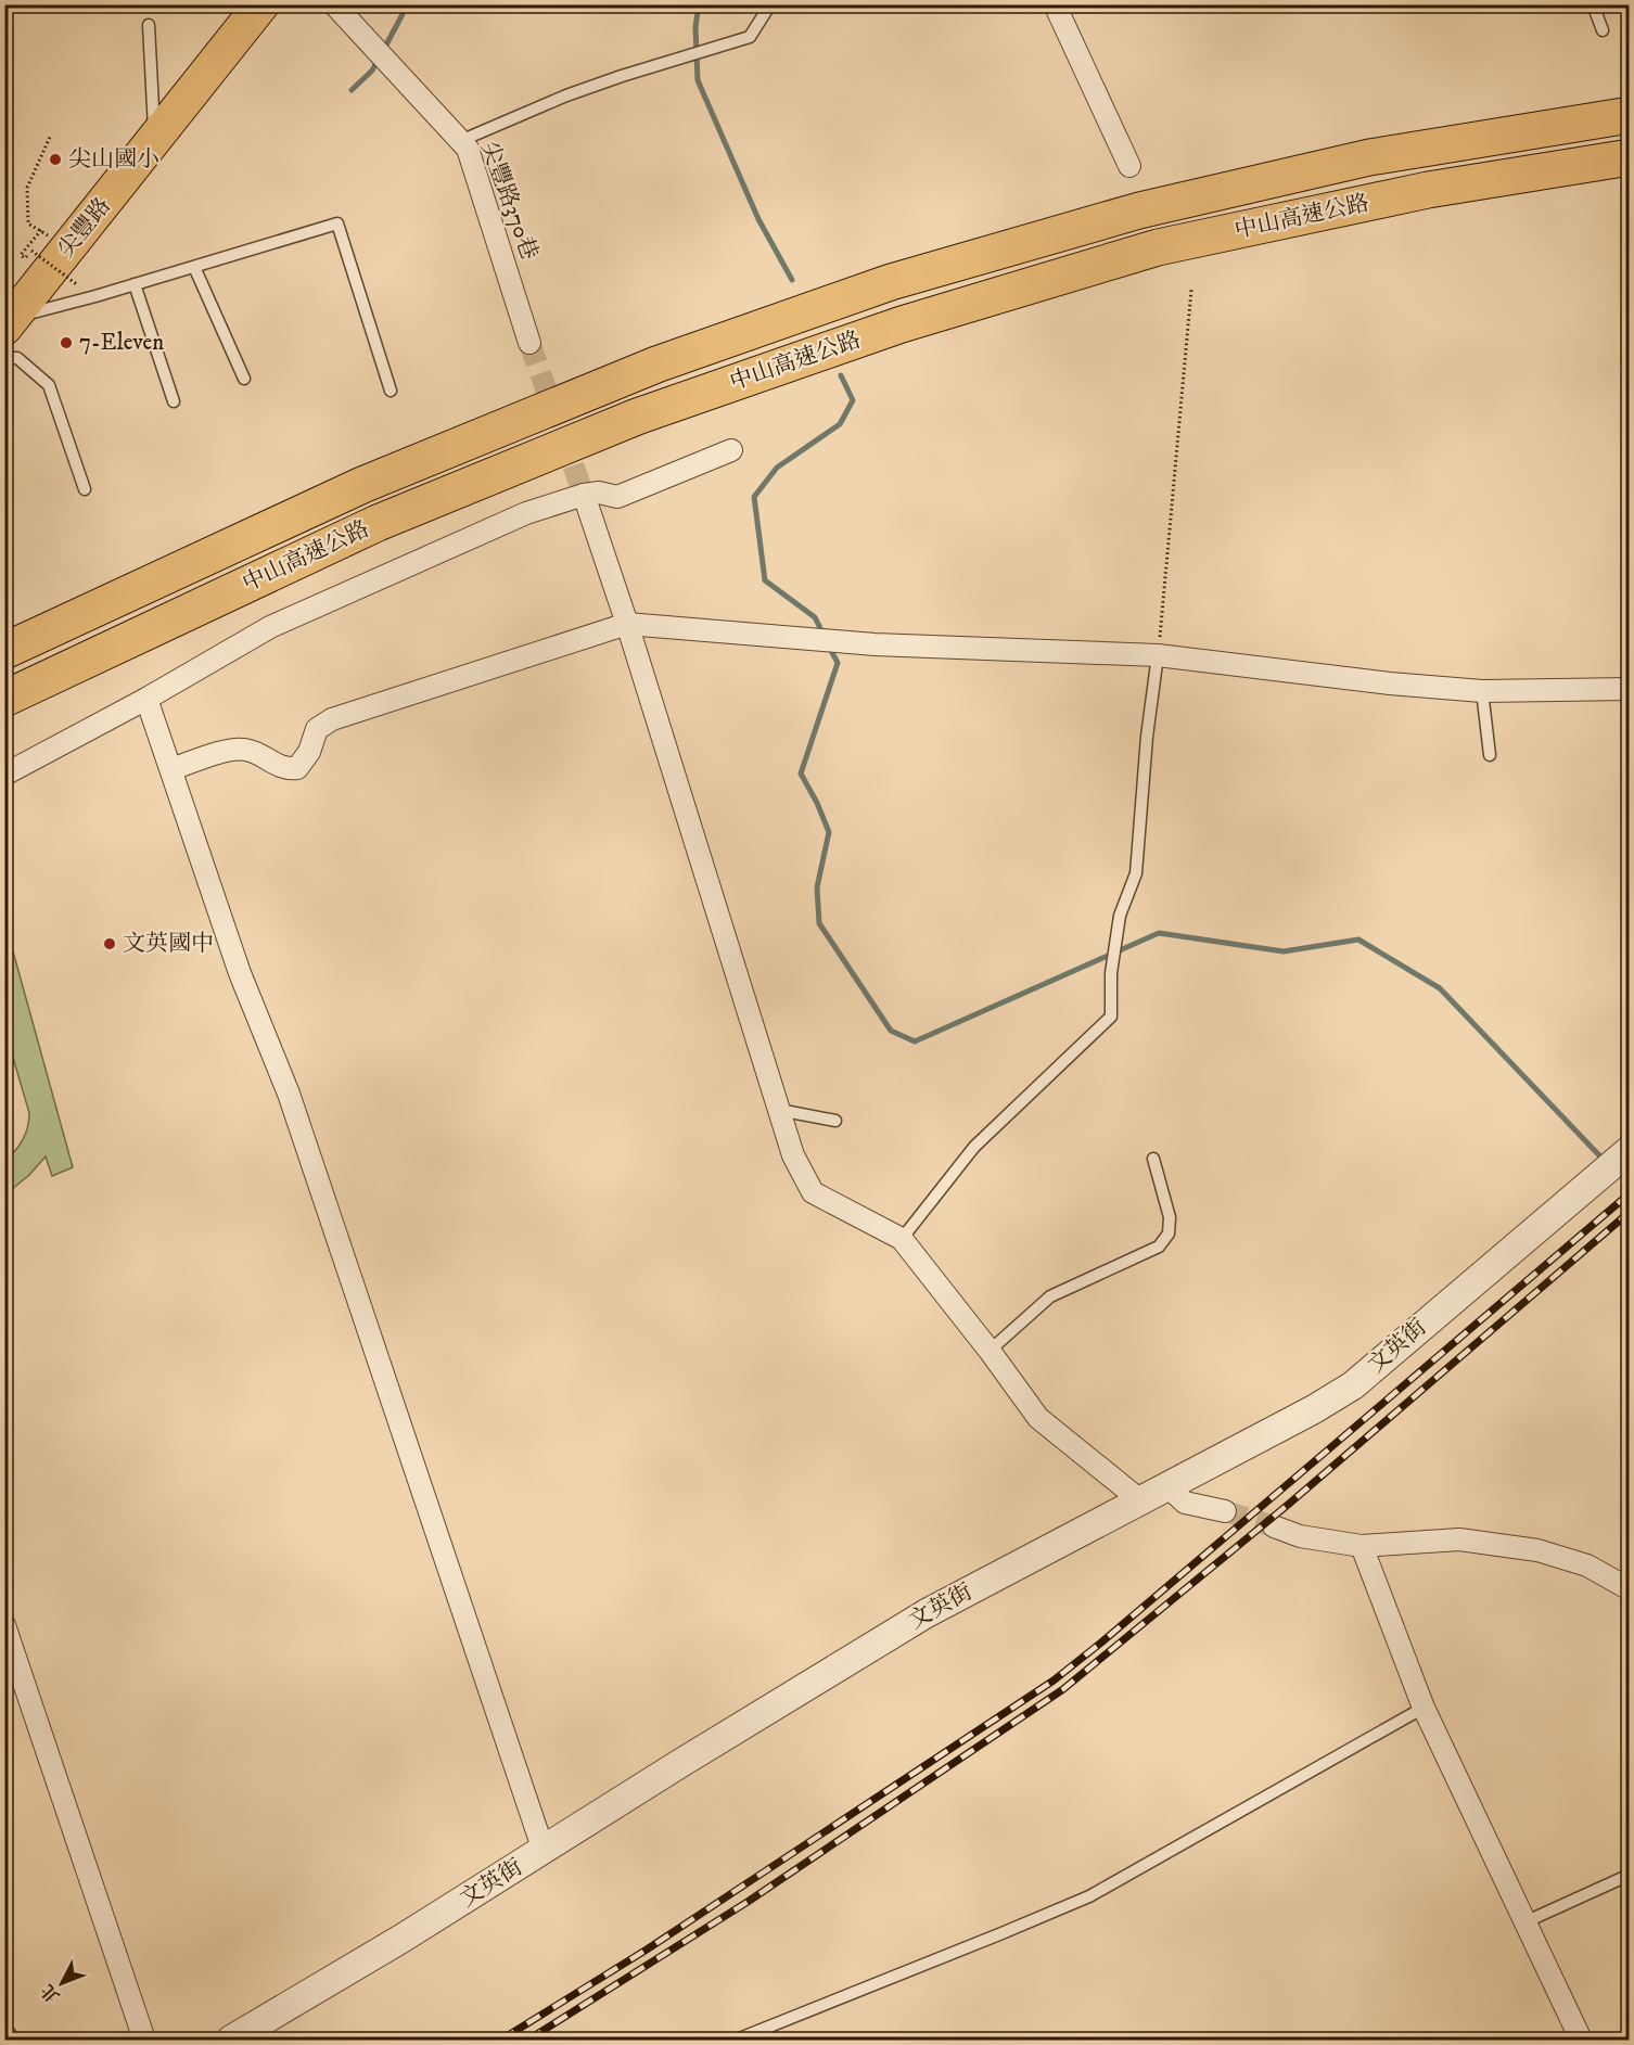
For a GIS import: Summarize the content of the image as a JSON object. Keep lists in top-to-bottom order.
{
  "streets": {
    "highway": ["中山高速公路"],
    "main road": ["尖豐路"],
    "street": ["尖豐路370巷", "文英街"]
  },
  "places": ["尖山國小", "7-Eleven", "文英國中"],
  "north": "bottom left"
}
